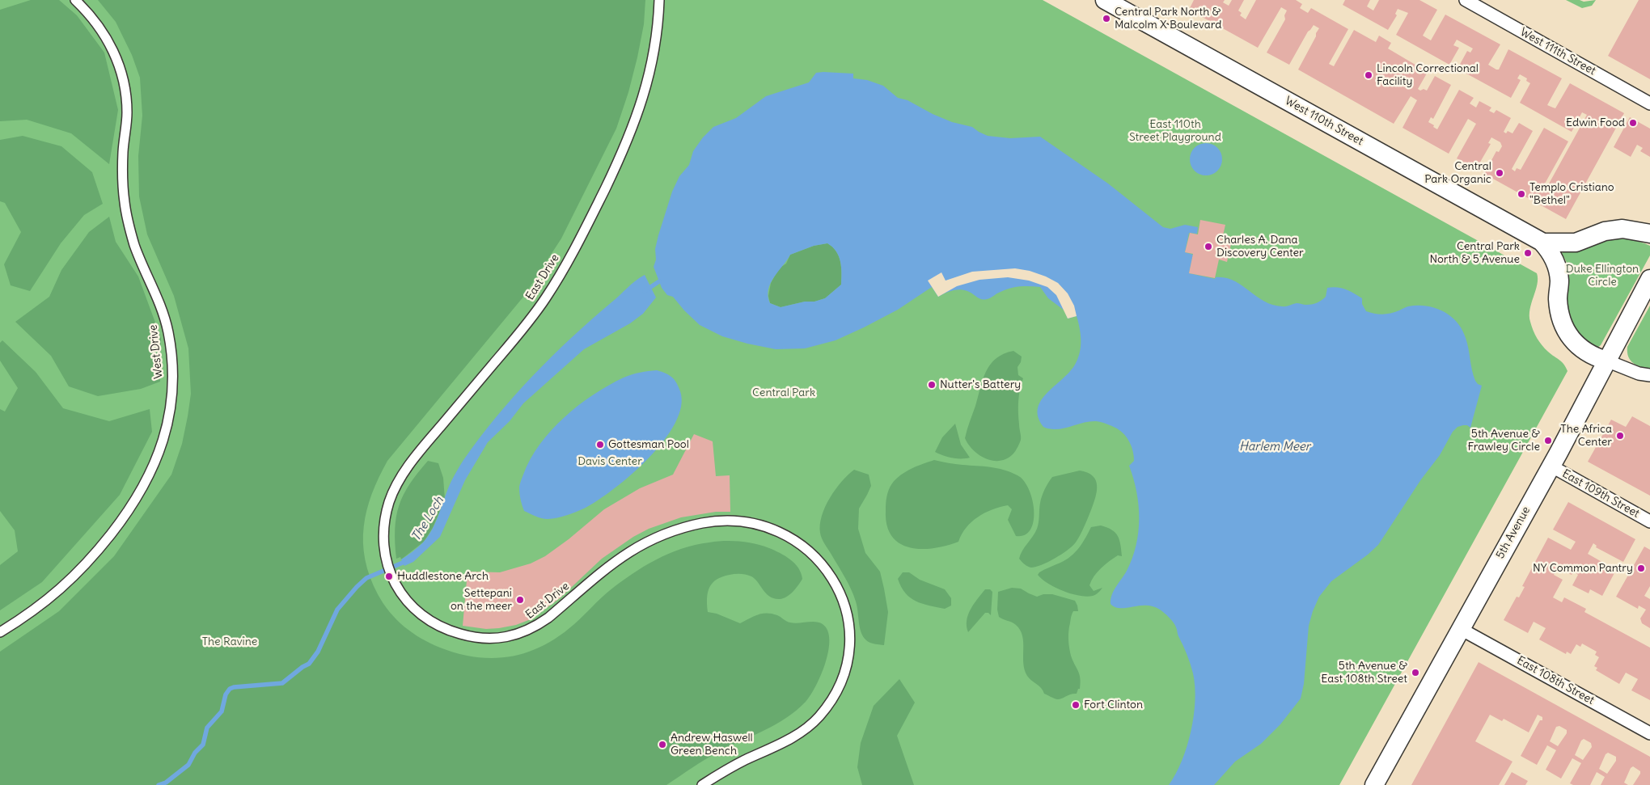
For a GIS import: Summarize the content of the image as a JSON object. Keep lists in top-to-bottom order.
{
  "streets": {
    "main road": ["West 110th Street", "5th Avenue"],
    "street": [
      "West 111th Street",
      "East Drive",
      "West Drive",
      "East 109th Street",
      "East 108th Street"
    ]
  },
  "crossings": [
    ["East 109th Street", "5th Avenue"],
    ["5th Avenue", "East 108th Street"]
  ],
  "water": ["Harlem Meer", "The Loch"],
  "parks": [
    "East 110th Street Playground",
    "Duke Ellington Circle",
    "Central Park",
    "Davis Center",
    "The Ravine"
  ],
  "places": [
    "Central Park North & Malcolm X Boulevard",
    "Lincoln Correctional Facility",
    "Edwin Food",
    "Central Park Organic",
    "Templo Cristiano \"Bethel\"",
    "Charles A. Dana Discovery Center",
    "Central Park North & 5 Avenue",
    "Nutter's Battery",
    "The Africa Center",
    "5th Avenue & Frawley Circle",
    "Gottesman Pool",
    "NY Common Pantry",
    "Huddlestone Arch",
    "Settepani on the meer",
    "5th Avenue & East 108th Street",
    "Fort Clinton",
    "Andrew Haswell Green Bench"
  ]
}
